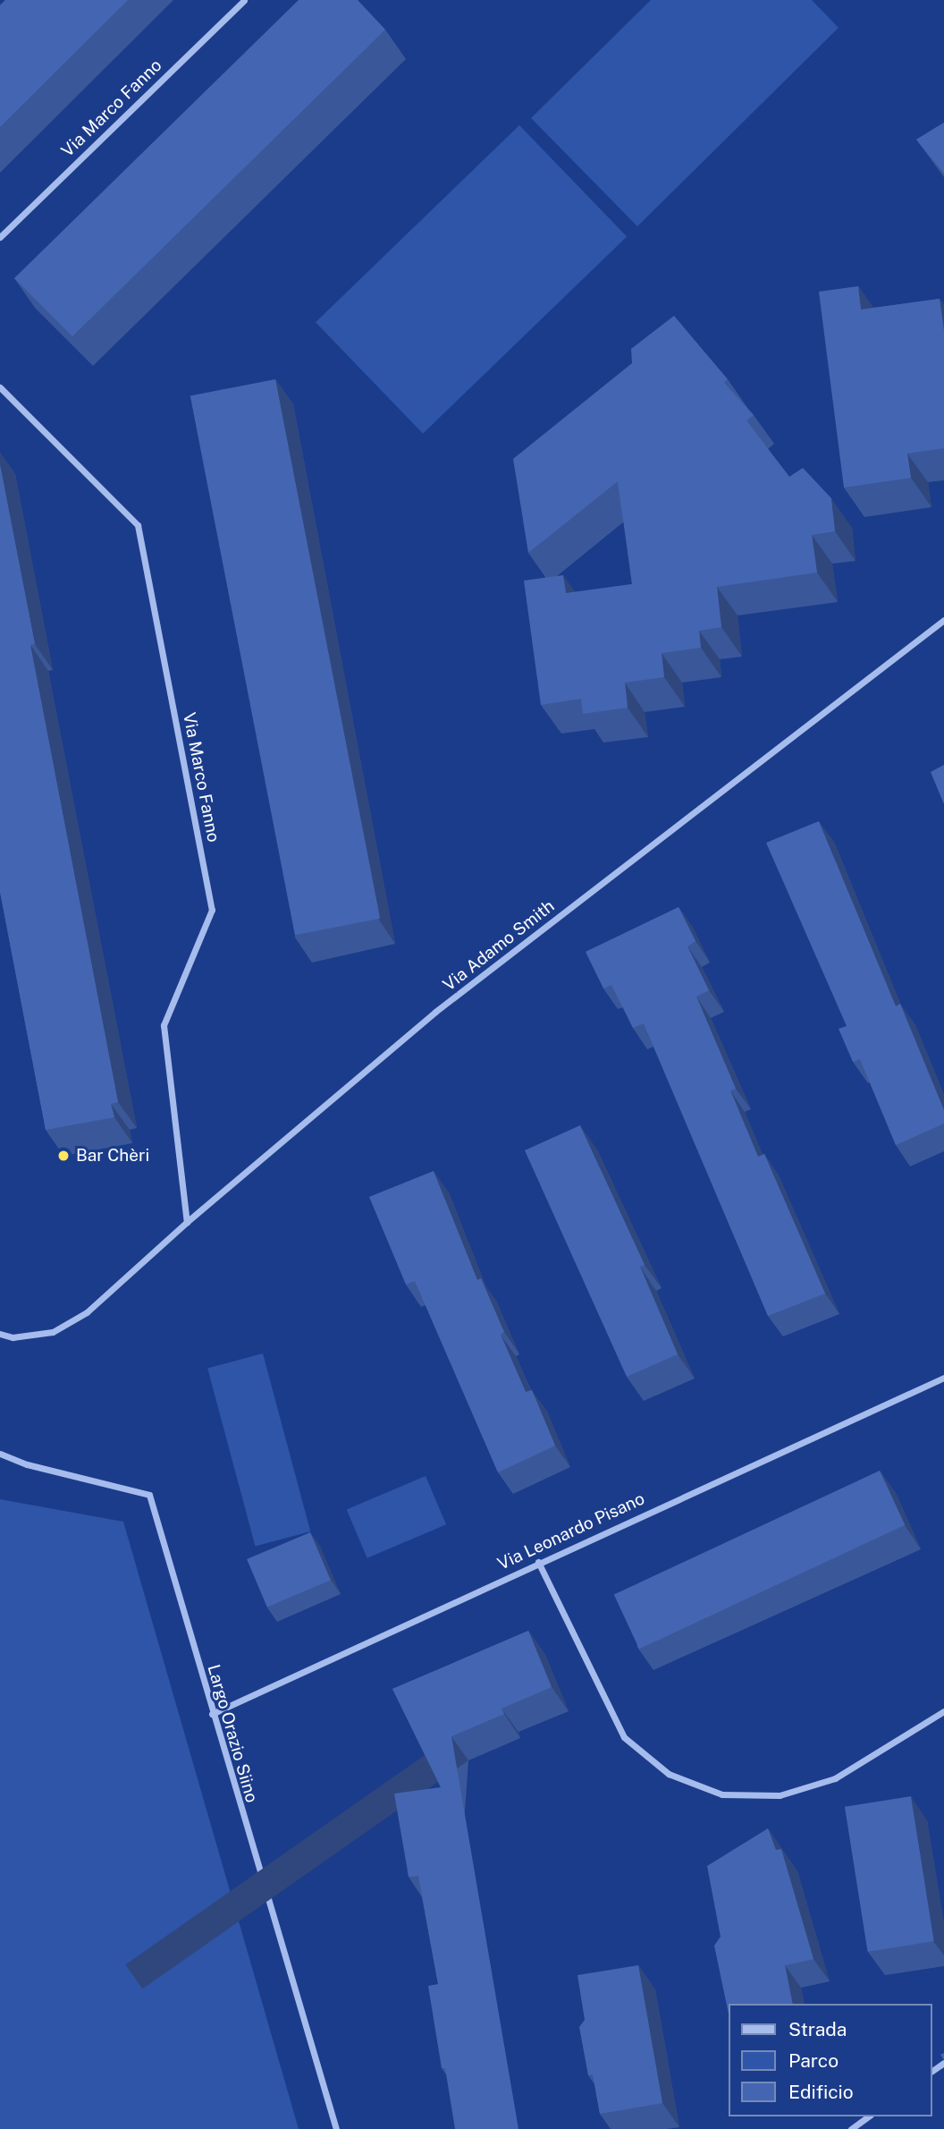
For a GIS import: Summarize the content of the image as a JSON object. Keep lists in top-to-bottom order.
{
  "streets": {
    "street": [
      "Via Marco Fanno",
      "Via Adamo Smith",
      "Via Leonardo Pisano",
      "Largo Orazio Siino"
    ]
  },
  "crossings": [
    ["Via Marco Fanno", "Via Adamo Smith"],
    ["Via Leonardo Pisano", "Largo Orazio Siino"]
  ],
  "places": ["Bar Chèri"],
  "legend": ["Strada", "Parco", "Edificio"]
}
